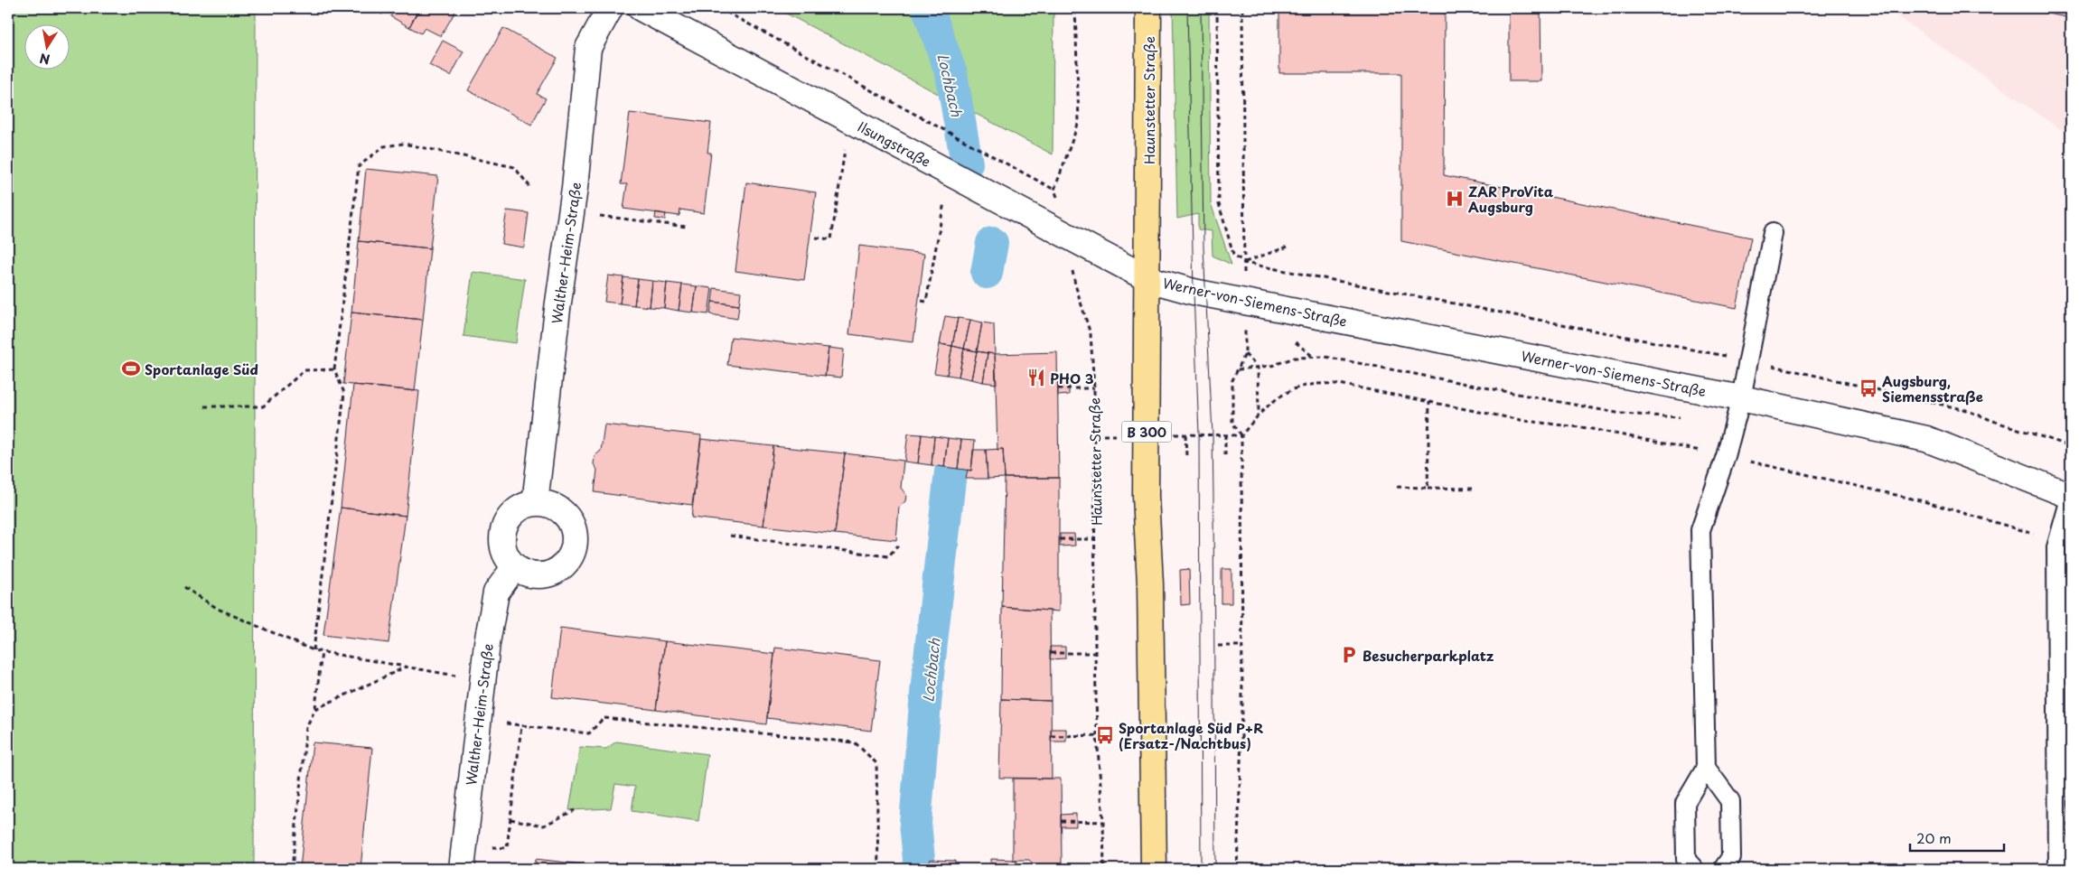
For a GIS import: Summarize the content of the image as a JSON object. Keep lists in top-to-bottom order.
{
  "streets": {
    "main road": ["Haunstetter Straße", "B 300"],
    "street": ["Ilsungstraße", "Walther-Heim-Straße", "Werner-von-Siemens-Straße"]
  },
  "crossings": [
    ["Haunstetter Straße", "Ilsungstraße"],
    ["Haunstetter Straße", "Werner-von-Siemens-Straße"],
    ["Ilsungstraße", "Werner-von-Siemens-Straße"]
  ],
  "water": ["Lochbach"],
  "places": {
    "hospital": ["ZAR ProVita Augsburg"],
    "sports": ["Sportanlage Süd"],
    "restaurant": ["PHO 3"],
    "bus stop": ["Augsburg, Siemensstraße", "Sportanlage Süd P+R (Ersatz-/Nachtbus)"],
    "parking": ["Besucherparkplatz"]
  },
  "scale_bar": "20 m",
  "north": "bottom"
}
